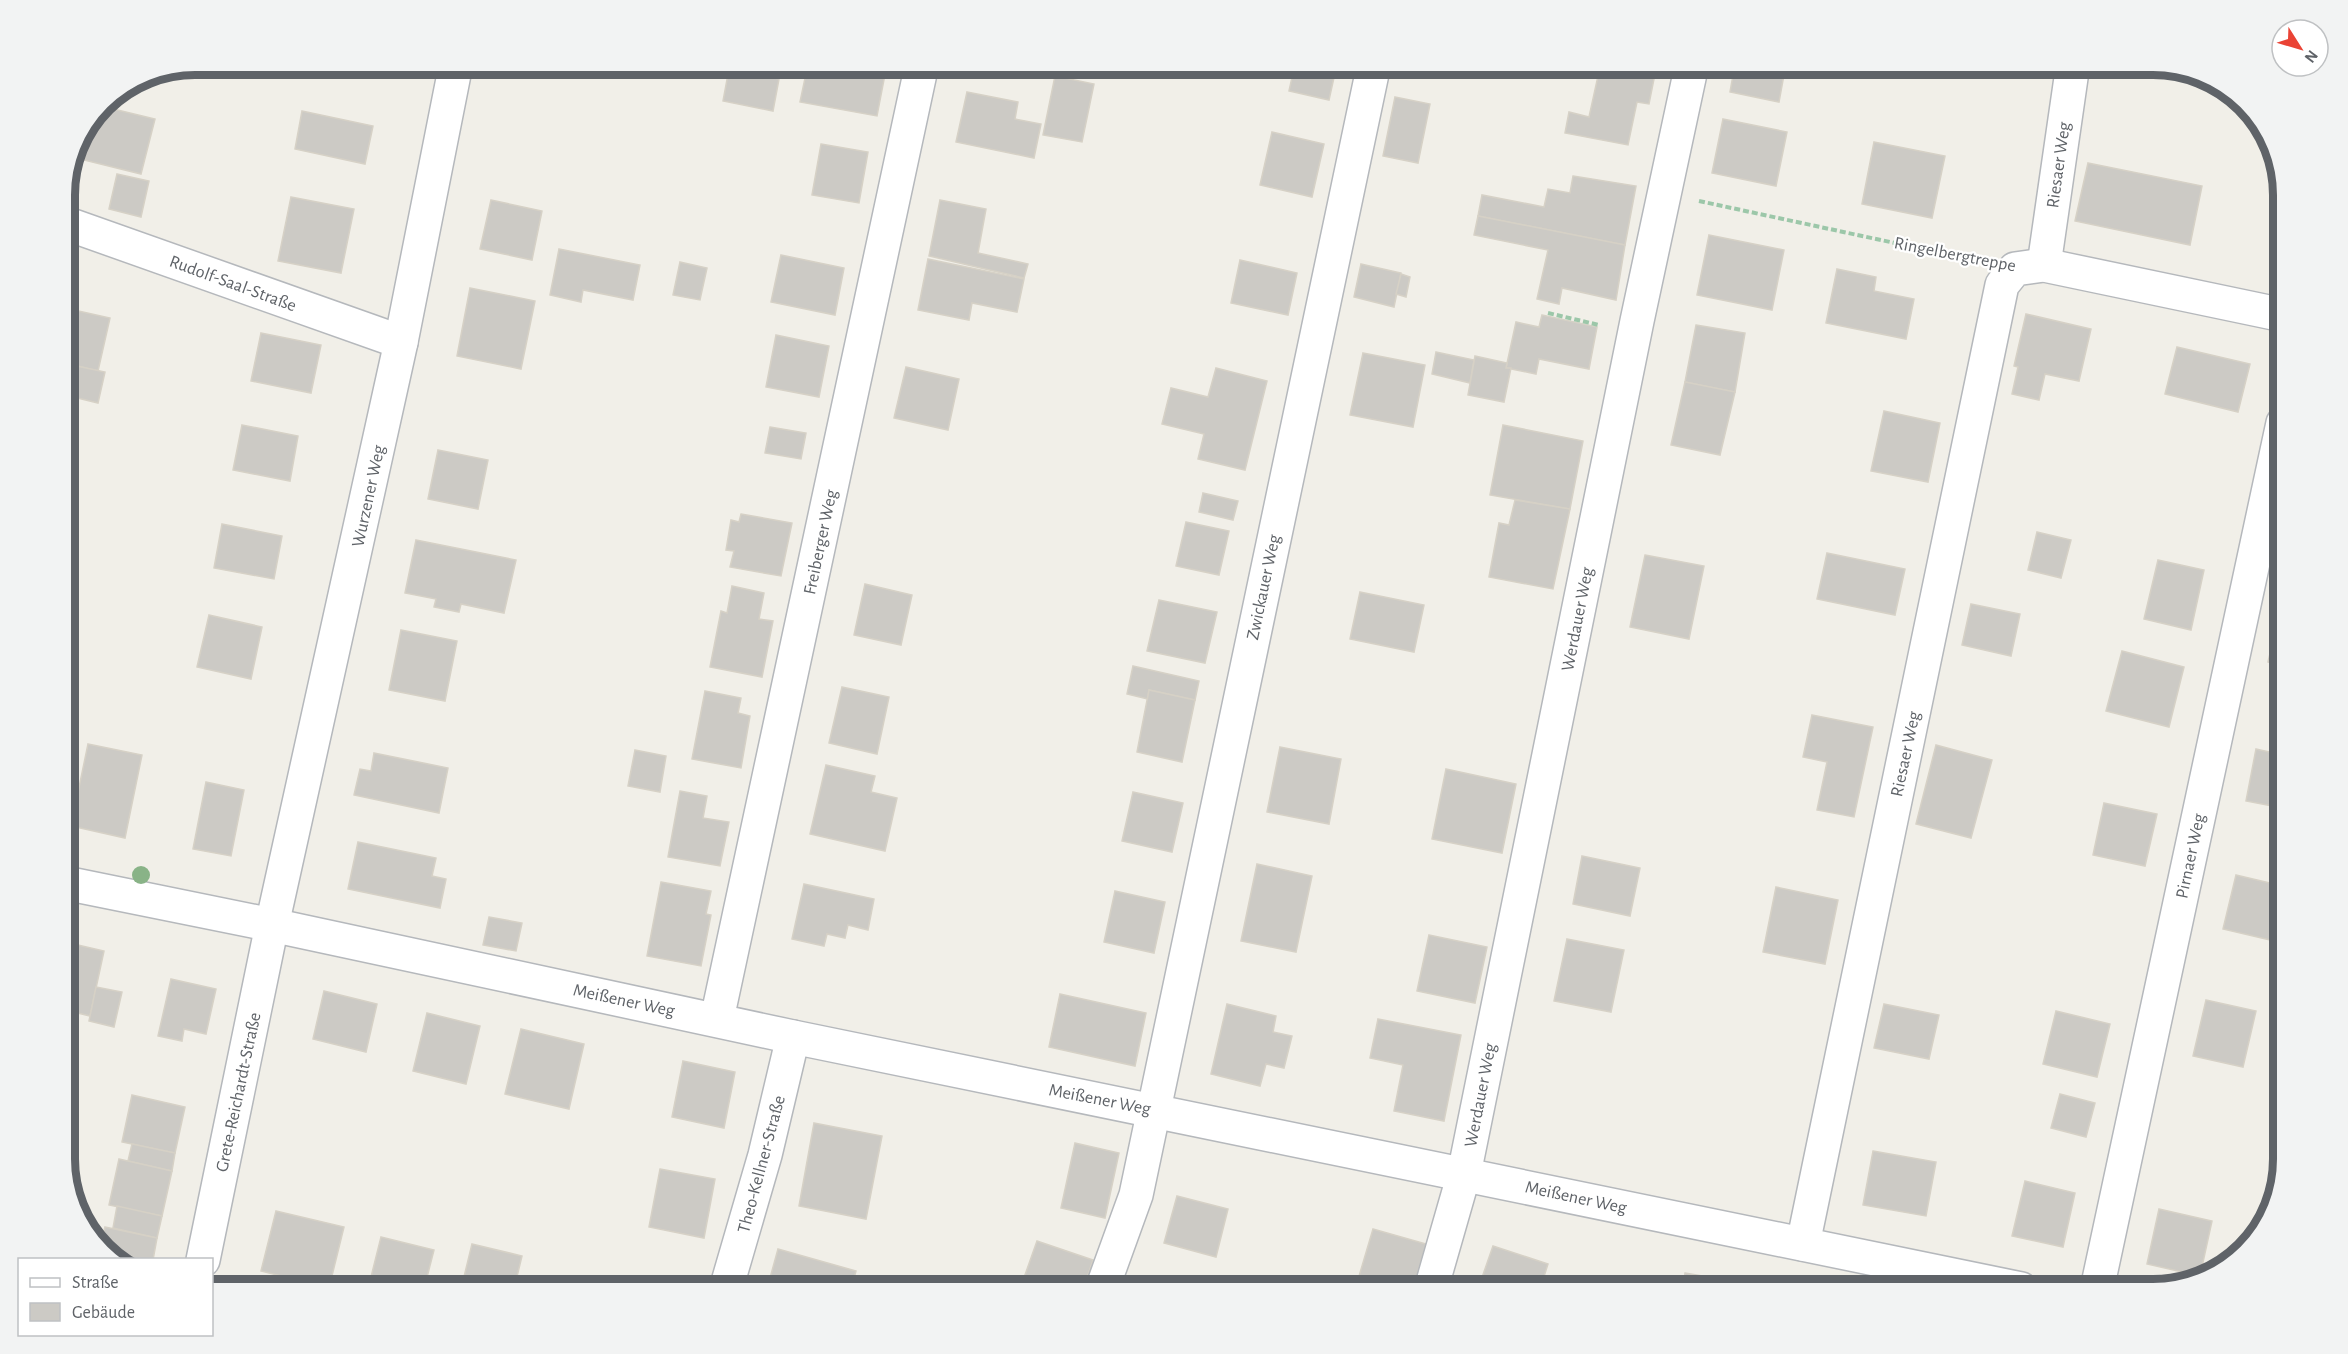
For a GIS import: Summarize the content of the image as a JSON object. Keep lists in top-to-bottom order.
{
  "streets": {
    "street": [
      "Riesaer Weg",
      "Rudolf-Saal-Straße",
      "Wurzener Weg",
      "Freiberger Weg",
      "Zwickauer Weg",
      "Werdauer Weg",
      "Pirnaer Weg",
      "Meißener Weg",
      "Grete-Reichardt-Straße",
      "Theo-Kellner-Straße"
    ],
    "path": ["Ringelbergtreppe"]
  },
  "crossings": [
    ["Riesaer Weg", "Ringelbergtreppe"],
    ["Riesaer Weg", "Meißener Weg"],
    ["Ringelbergtreppe", "Werdauer Weg"],
    ["Rudolf-Saal-Straße", "Wurzener Weg"],
    ["Wurzener Weg", "Meißener Weg"],
    ["Wurzener Weg", "Grete-Reichardt-Straße"],
    ["Freiberger Weg", "Meißener Weg"],
    ["Zwickauer Weg", "Meißener Weg"],
    ["Werdauer Weg", "Meißener Weg"],
    ["Meißener Weg", "Grete-Reichardt-Straße"],
    ["Meißener Weg", "Theo-Kellner-Straße"]
  ],
  "legend": ["Straße", "Gebäude"],
  "north": "bottom right"
}
